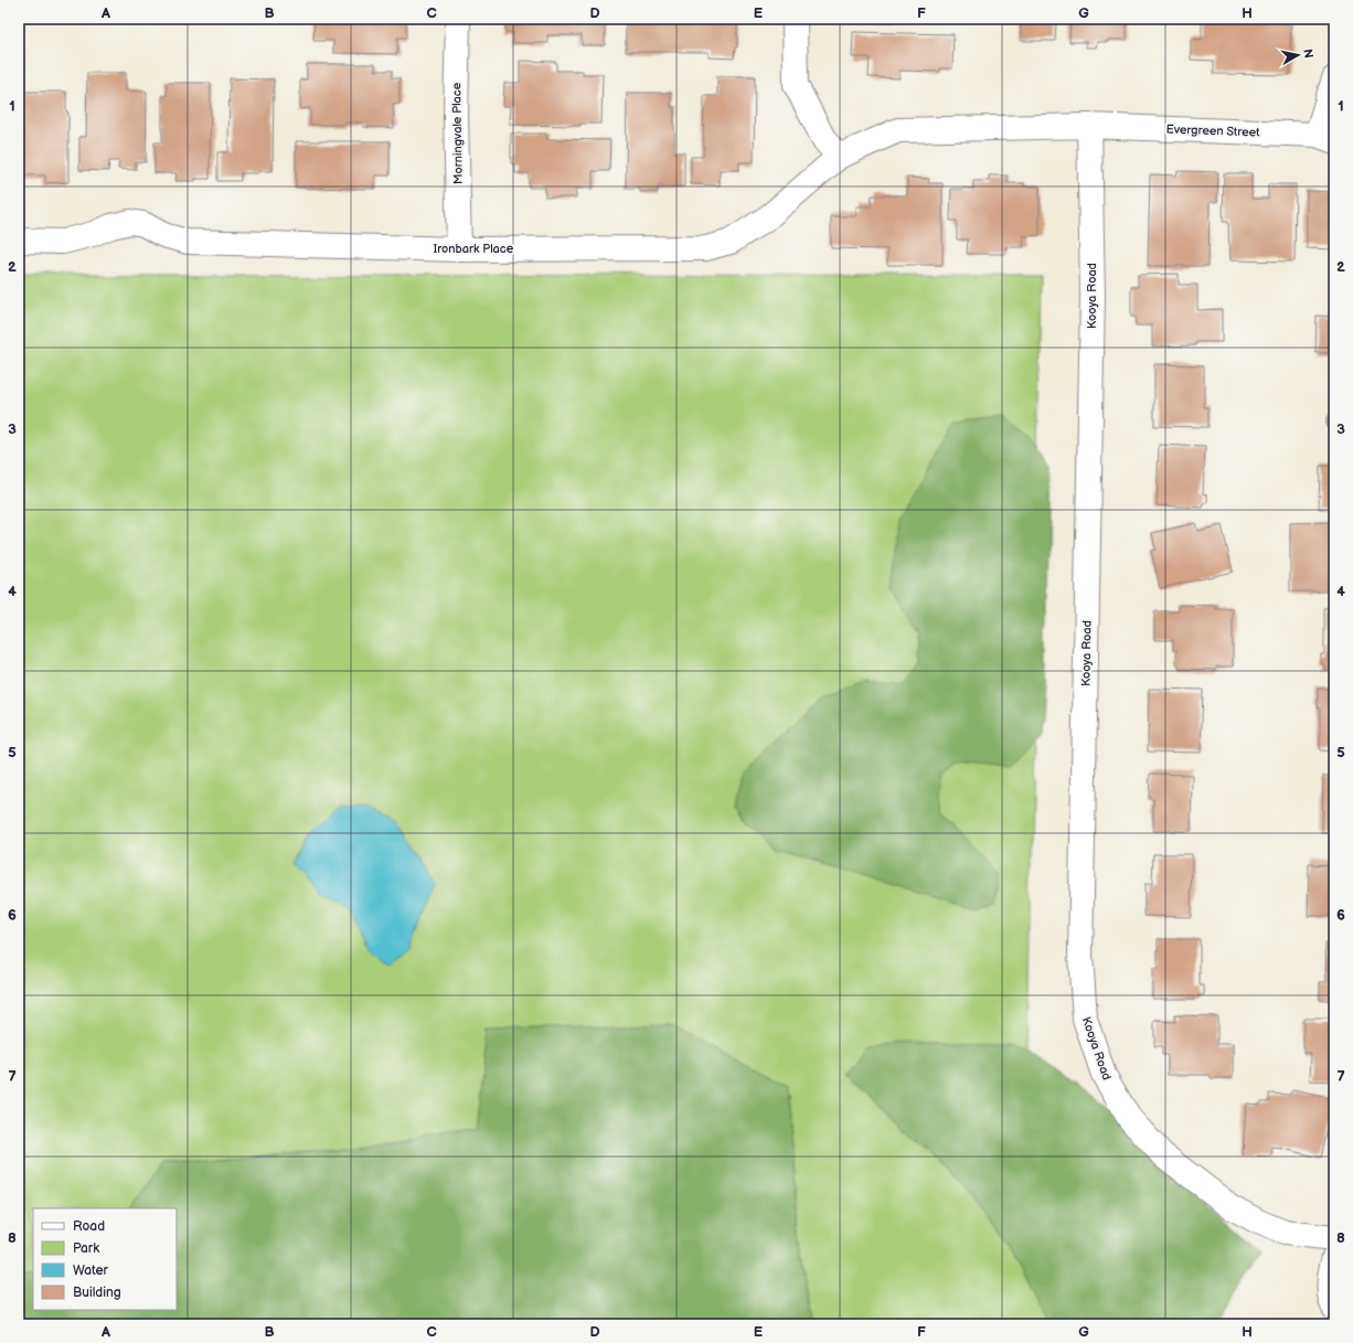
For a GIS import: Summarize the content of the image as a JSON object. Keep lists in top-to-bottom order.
{
  "streets": {
    "street": [
      "Evergreen Street",
      "Morningvale Place",
      "Ironbark Place",
      "Kooya Road"
    ]
  },
  "crossings": [
    ["Evergreen Street", "Ironbark Place"],
    ["Evergreen Street", "Kooya Road"],
    ["Morningvale Place", "Ironbark Place"],
    ["Ironbark Place", "Kooya Road"]
  ],
  "legend": [
    "Road",
    "Park",
    "Water",
    "Building"
  ],
  "north": "right",
  "grid": {
    "columns": [
      "A",
      "B",
      "C",
      "D",
      "E",
      "F",
      "G",
      "H"
    ],
    "rows": [
      "1",
      "2",
      "3",
      "4",
      "5",
      "6",
      "7",
      "8"
    ]
  }
}
